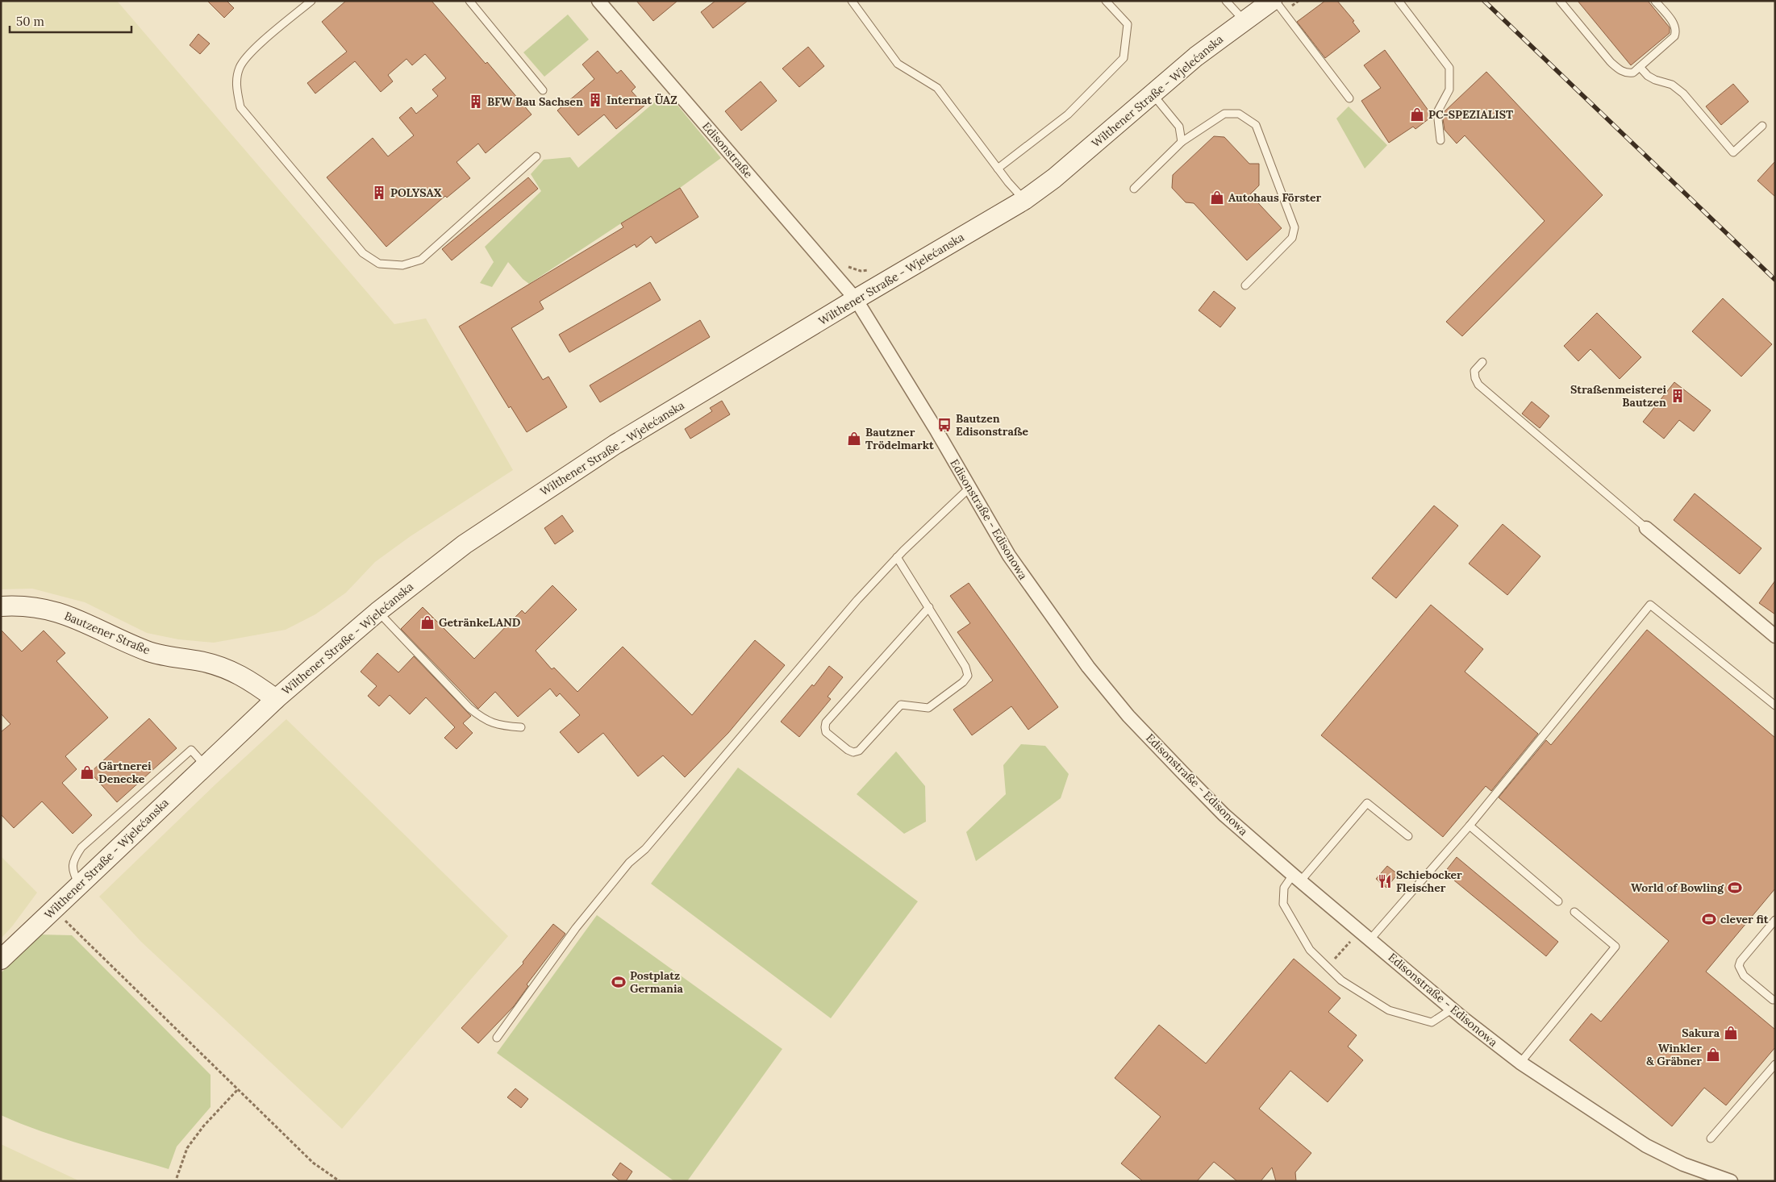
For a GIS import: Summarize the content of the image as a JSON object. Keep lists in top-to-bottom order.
{
  "streets": {
    "main road": ["Wilthener Straße - Wjelećanska", "Bautzener Straße"],
    "street": ["Edisonstraße", "Edisonstraße - Edisonowa"]
  },
  "crossings": [
    ["Wilthener Straße - Wjelećanska", "Edisonstraße"],
    ["Wilthener Straße - Wjelećanska", "Edisonstraße - Edisonowa"],
    ["Wilthener Straße - Wjelećanska", "Bautzener Straße"],
    ["Edisonstraße", "Edisonstraße - Edisonowa"]
  ],
  "places": {
    "building": [
      "Internat ÜAZ",
      "BFW Bau Sachsen",
      "POLYSAX",
      "Straßenmeisterei Bautzen"
    ],
    "shop": [
      "PC-SPEZIALIST",
      "Autohaus Förster",
      "Bautzner Trödelmarkt",
      "GetränkeLAND",
      "Gärtnerei Denecke",
      "Sakura",
      "Winkler & Gräbner"
    ],
    "bus stop": ["Bautzen Edisonstraße"],
    "restaurant": ["Schiebocker Fleischer"],
    "sports": ["World of Bowling", "clever fit", "Postplatz Germania"]
  },
  "scale_bar": "50 m"
}
